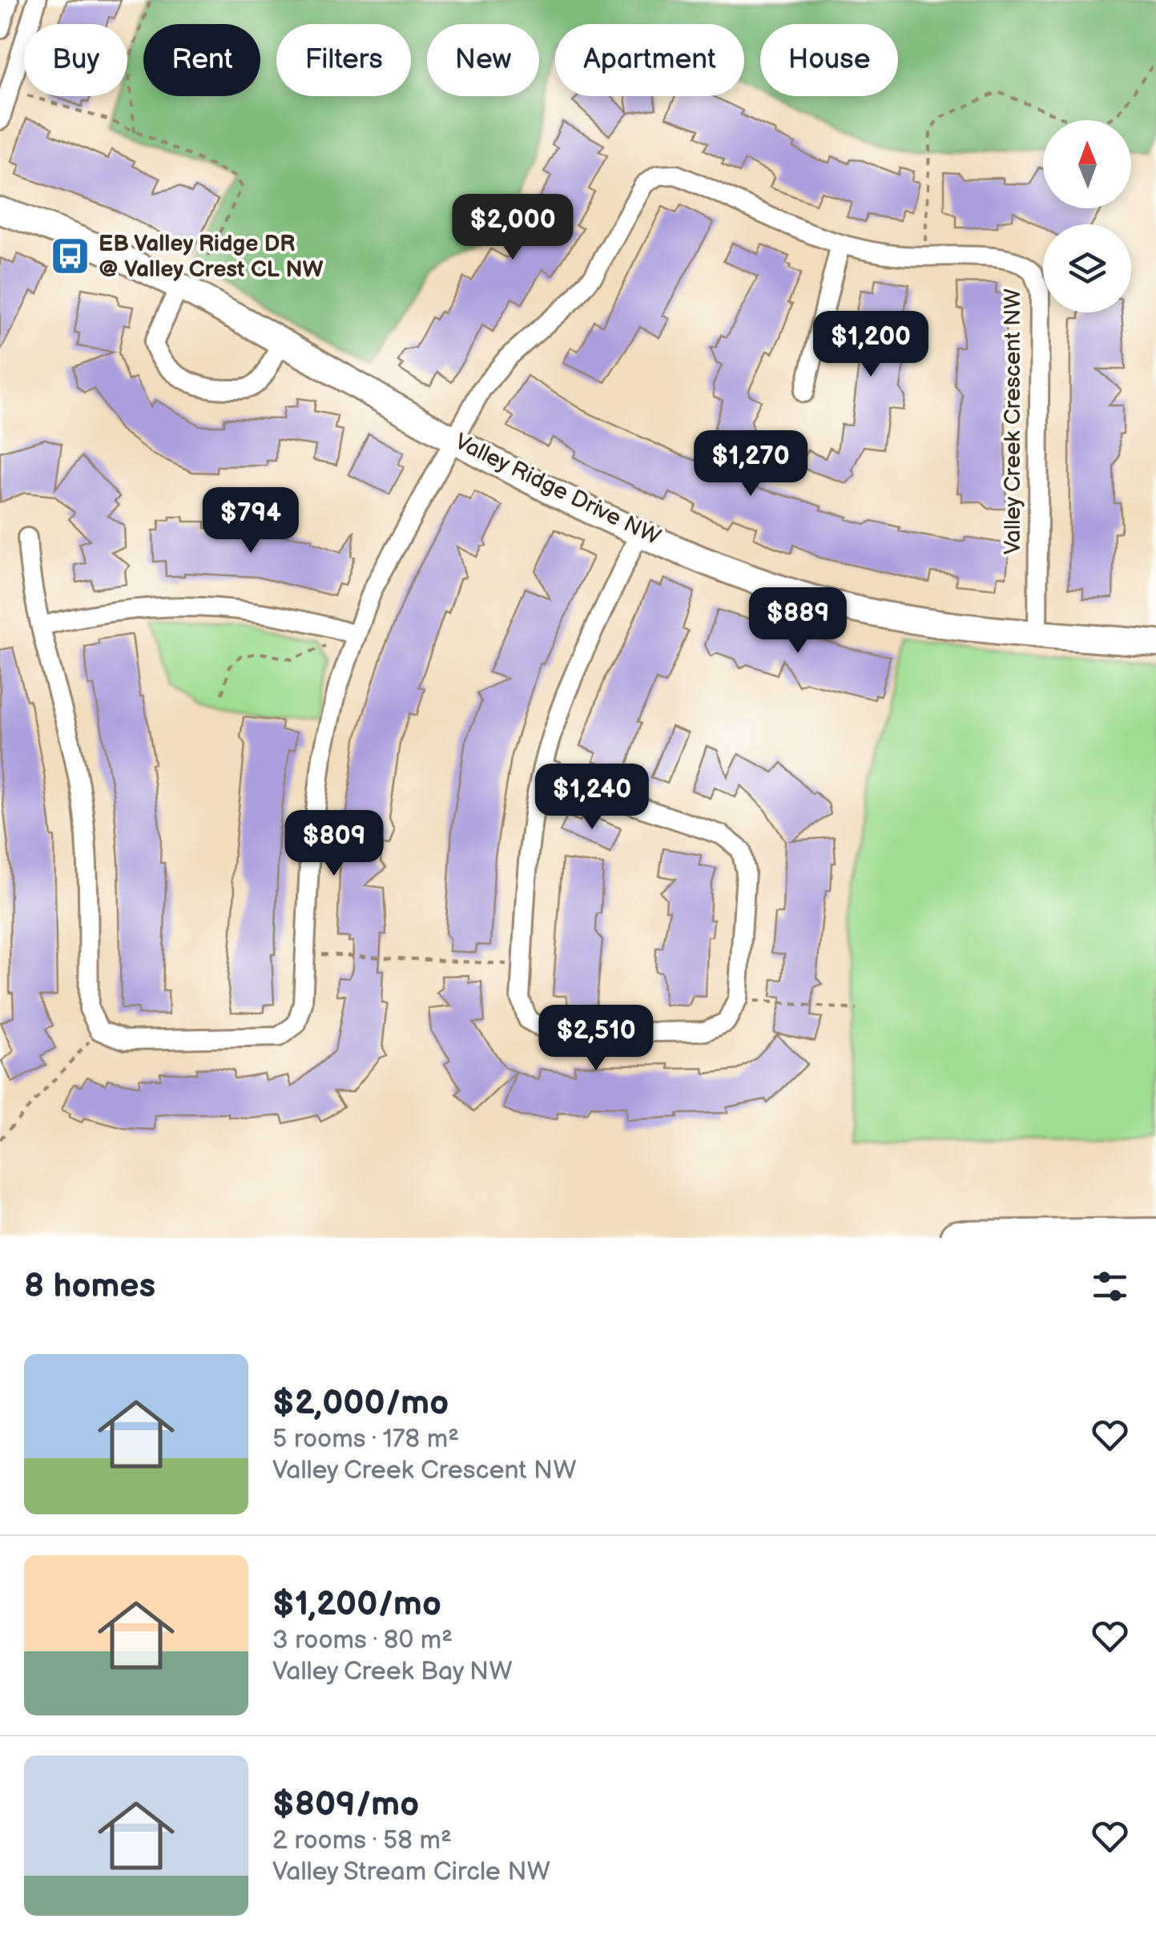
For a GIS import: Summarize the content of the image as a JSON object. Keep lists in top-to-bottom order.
{
  "streets": {
    "street": ["Valley Creek Crescent NW", "Valley Ridge Drive NW"]
  },
  "crossings": [
    ["Valley Creek Crescent NW", "Valley Ridge Drive NW"]
  ],
  "places": {
    "bus stop": ["EB Valley Ridge DR @ Valley Crest CL NW"]
  },
  "north": "top",
  "page": {
    "chip": [
      "Buy",
      "Rent",
      "Filters",
      "New",
      "Apartment",
      "House"
    ],
    "price": [
      "$2,000",
      "$1,200",
      "$1,270",
      "$794",
      "$889",
      "$1,240",
      "$809",
      "$2,510"
    ],
    "heading": "8 homes",
    "list": [
      {
        "name": "$2,000/mo",
        "note": "5 rooms · 178 m² · Valley Creek Crescent NW"
      },
      {
        "name": "$1,200/mo",
        "note": "3 rooms · 80 m² · Valley Creek Bay NW"
      },
      {
        "name": "$809/mo",
        "note": "2 rooms · 58 m² · Valley Stream Circle NW"
      }
    ]
  }
}
